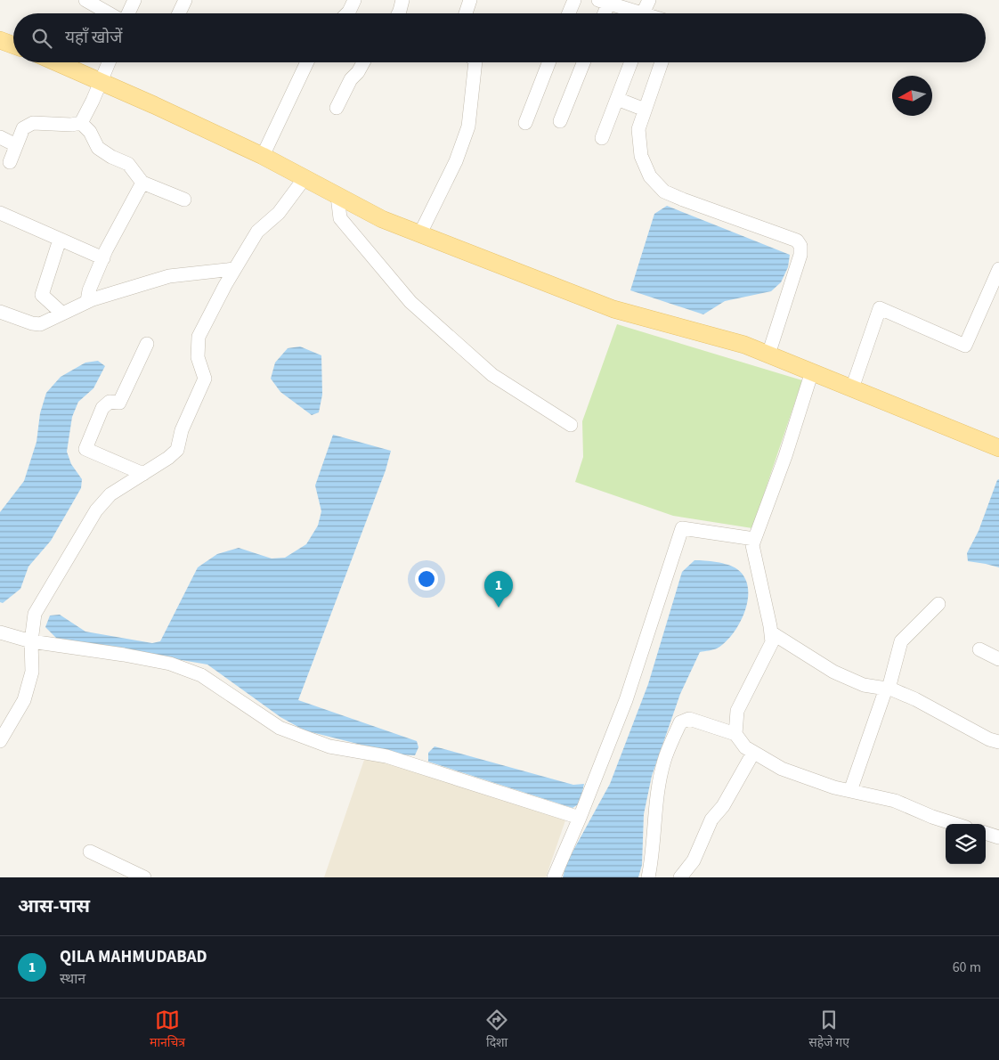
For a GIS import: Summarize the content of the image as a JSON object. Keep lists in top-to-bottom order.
{
  "north": "left",
  "page": {
    "search": "यहाँ खोजें",
    "pins": "1",
    "heading": "आस-पास",
    "list": [
      {
        "mark": "1",
        "name": "QILA MAHMUDABAD",
        "note": "स्थान",
        "value": "60 m"
      }
    ],
    "nav": ["मानचित्र", "दिशा", "सहेजे गए"]
  }
}
